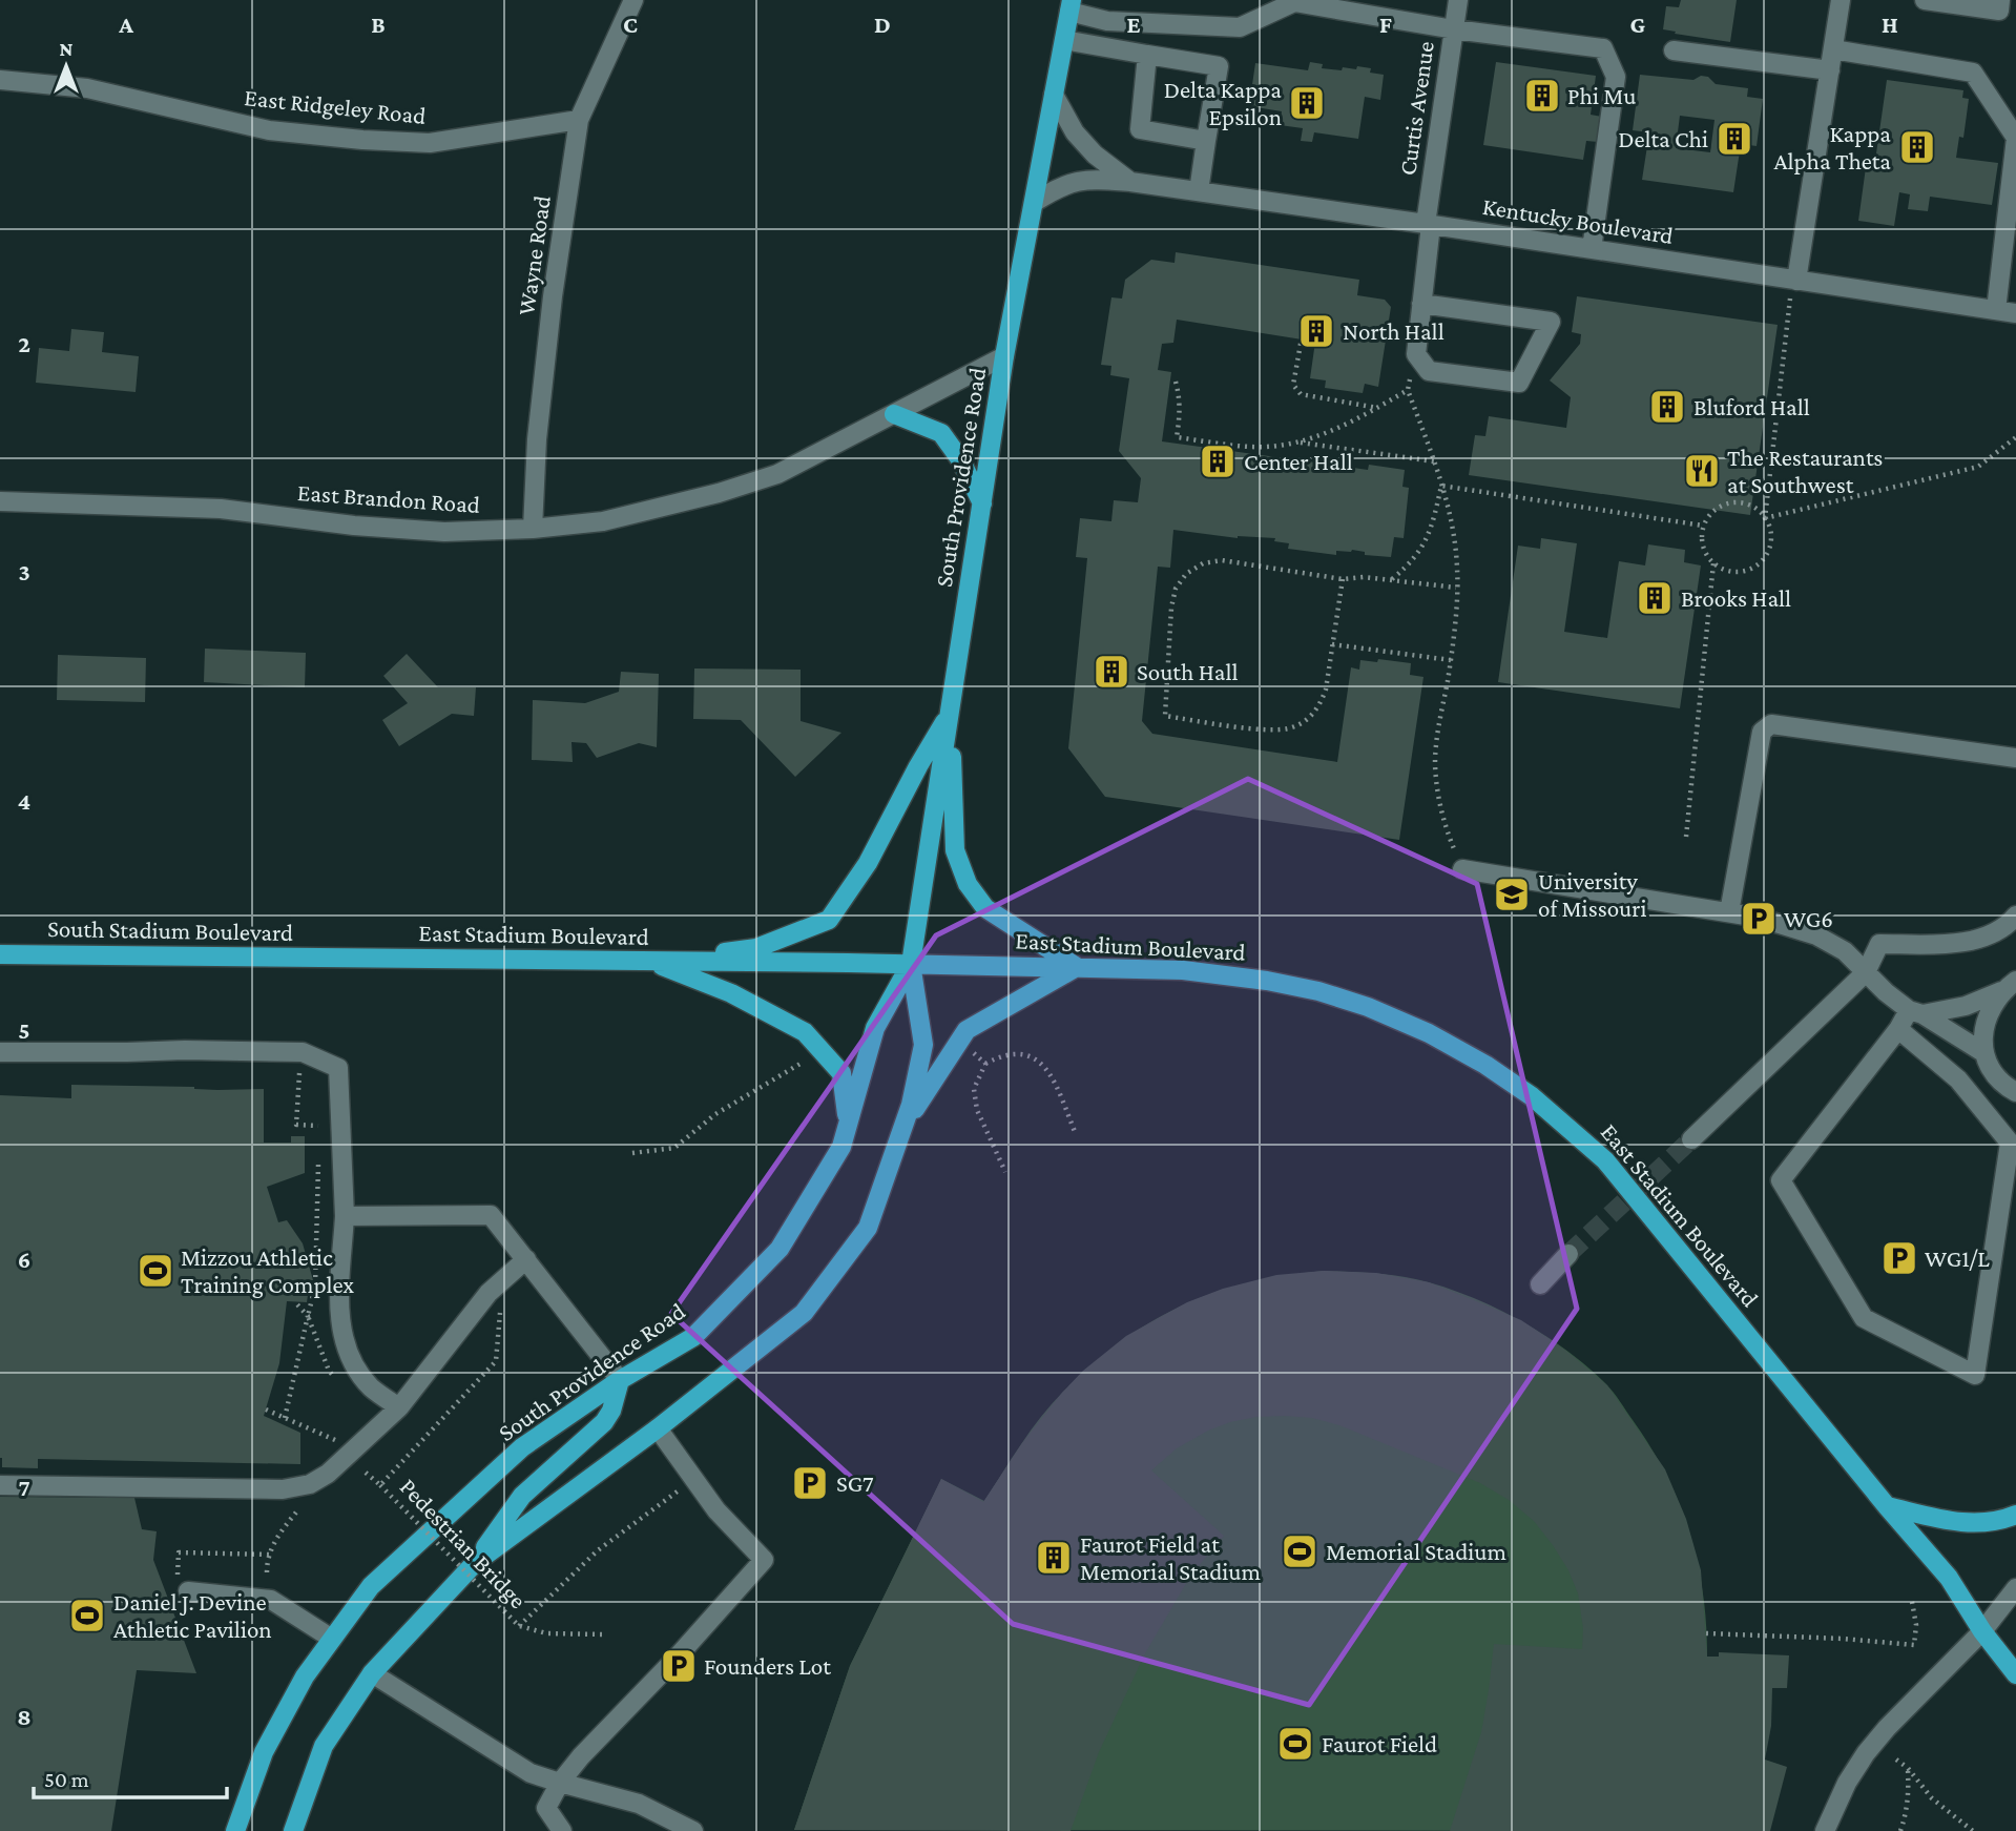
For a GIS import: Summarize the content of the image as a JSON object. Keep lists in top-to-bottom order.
{
  "streets": {
    "main road": ["South Providence Road", "South Stadium Boulevard", "East Stadium Boulevard"],
    "street": [
      "East Ridgeley Road",
      "Curtis Avenue",
      "Kentucky Boulevard",
      "Wayne Road",
      "East Brandon Road"
    ],
    "path": ["Pedestrian Bridge"]
  },
  "crossings": [
    ["East Ridgeley Road", "Wayne Road"],
    ["Curtis Avenue", "Kentucky Boulevard"],
    ["Kentucky Boulevard", "South Providence Road"],
    ["Wayne Road", "East Brandon Road"],
    ["South Providence Road", "East Brandon Road"],
    ["South Providence Road", "East Stadium Boulevard"],
    ["South Stadium Boulevard", "East Stadium Boulevard"]
  ],
  "places": {
    "building": [
      "Phi Mu",
      "Delta Kappa Epsilon",
      "Delta Chi",
      "Kappa Alpha Theta",
      "North Hall",
      "Bluford Hall",
      "Center Hall",
      "Brooks Hall",
      "South Hall",
      "Faurot Field at Memorial Stadium"
    ],
    "restaurant": ["The Restaurants at Southwest"],
    "school or university": ["University of Missouri"],
    "parking": [
      "WG6",
      "WG1/L",
      "SG7",
      "Founders Lot"
    ],
    "sports": [
      "Mizzou Athletic Training Complex",
      "Memorial Stadium",
      "Daniel J. Devine Athletic Pavilion",
      "Faurot Field"
    ]
  },
  "scale_bar": "50 m",
  "north": "top",
  "grid": {
    "columns": [
      "A",
      "B",
      "C",
      "D",
      "E",
      "F",
      "G",
      "H"
    ],
    "rows": [
      "2",
      "3",
      "4",
      "5",
      "6",
      "7",
      "8"
    ]
  }
}
